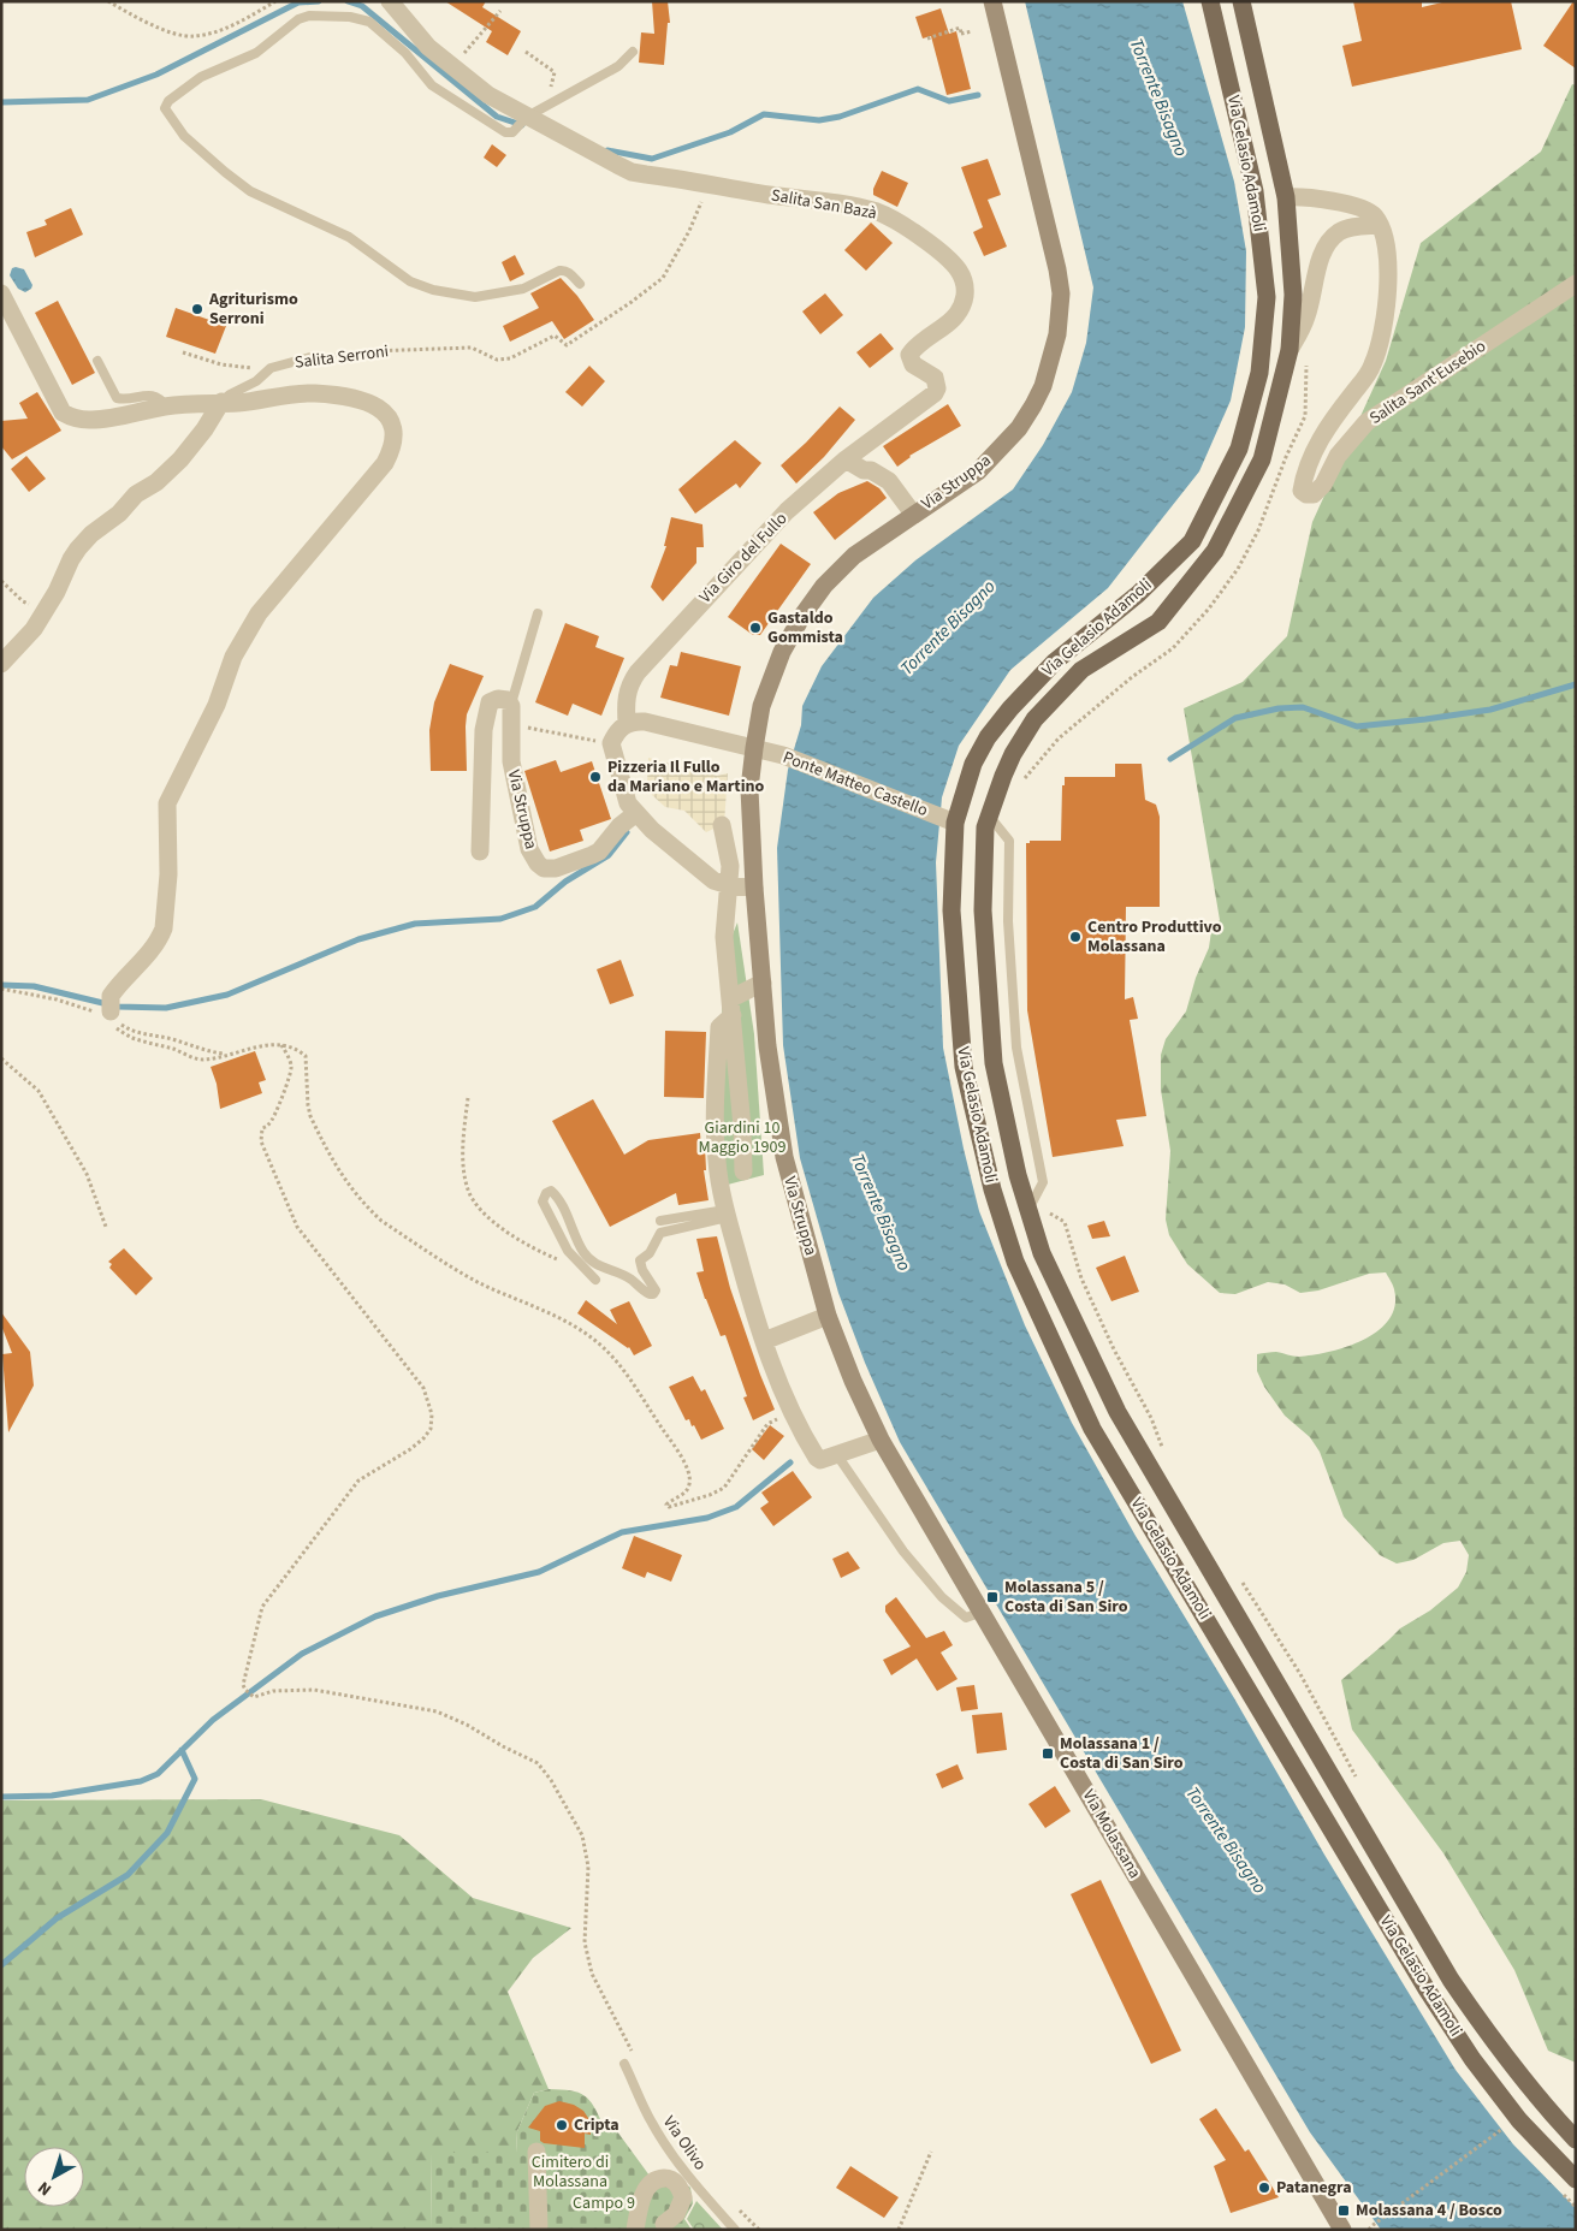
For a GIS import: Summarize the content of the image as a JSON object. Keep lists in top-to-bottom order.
{
  "streets": {
    "main road": ["Via Gelasio Adamoli", "Via Struppa", "Via Molassana"],
    "street": [
      "Salita San Bazà",
      "Salita Serroni",
      "Salita Sant'Eusebio",
      "Via Giro del Fullo",
      "Ponte Matteo Castello"
    ],
    "lane": ["Via Olivo"]
  },
  "crossings": [
    ["Via Gelasio Adamoli", "Ponte Matteo Castello"],
    ["Salita San Bazà", "Via Giro del Fullo"],
    ["Via Struppa", "Ponte Matteo Castello"],
    ["Via Struppa", "Via Molassana"]
  ],
  "water": ["Torrente Bisagno"],
  "parks": ["Giardini 10 Maggio 1909", "Cimitero di Molassana", "Campo 9"],
  "places": {
    "other": [
      "Agriturismo Serroni",
      "Gastaldo Gommista",
      "Pizzeria Il Fullo da Mariano e Martino",
      "Centro Produttivo Molassana",
      "Cripta",
      "Patanegra"
    ],
    "transit": ["Molassana 5 / Costa di San Siro", "Molassana 1 / Costa di San Siro", "Molassana 4 / Bosco"]
  },
  "north": "bottom left"
}
